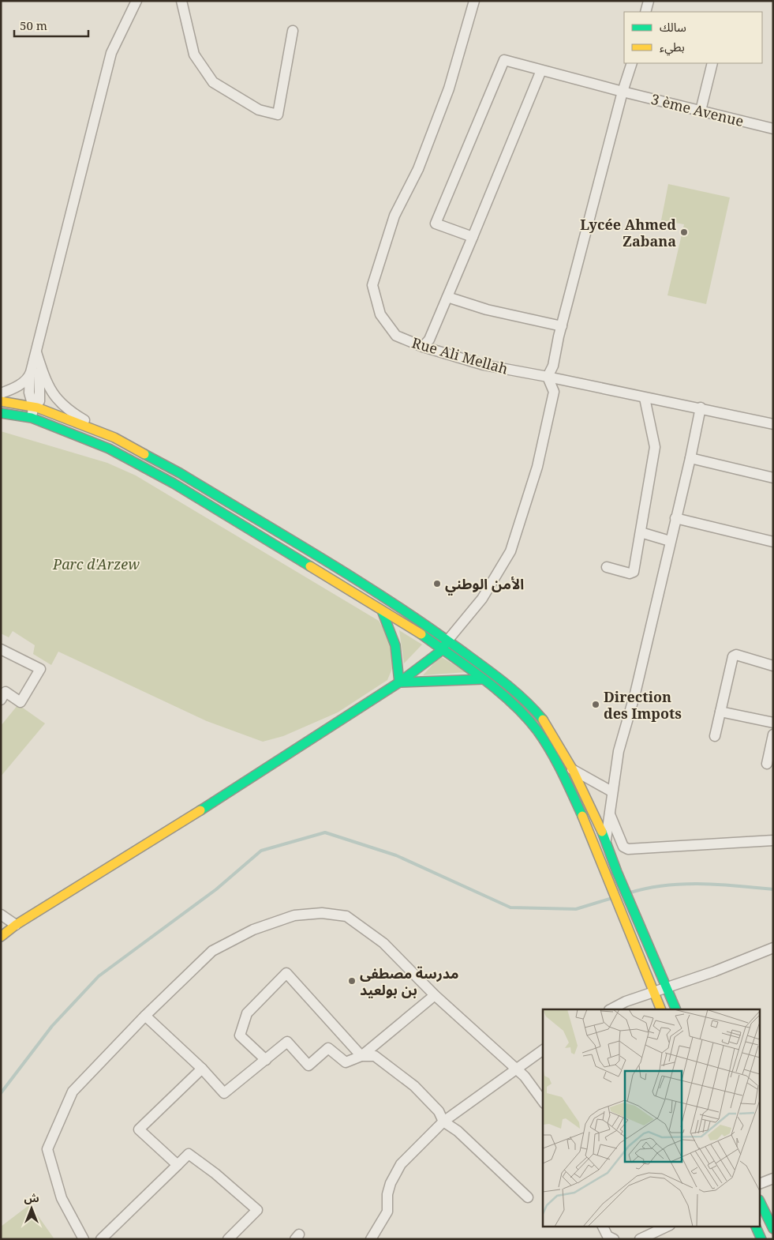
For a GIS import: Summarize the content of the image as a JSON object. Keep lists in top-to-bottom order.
{
  "streets": {
    "street": ["3 ème Avenue", "Rue Ali Mellah"]
  },
  "parks": ["Parc d'Arzew"],
  "places": [
    "Lycée Ahmed Zabana",
    "الأمن الوطني",
    "Direction des Impots",
    "مدرسة مصطفى بن بولعيد"
  ],
  "legend": ["سالك", "بطيء"],
  "scale_bar": "50 m",
  "north": "top"
}
